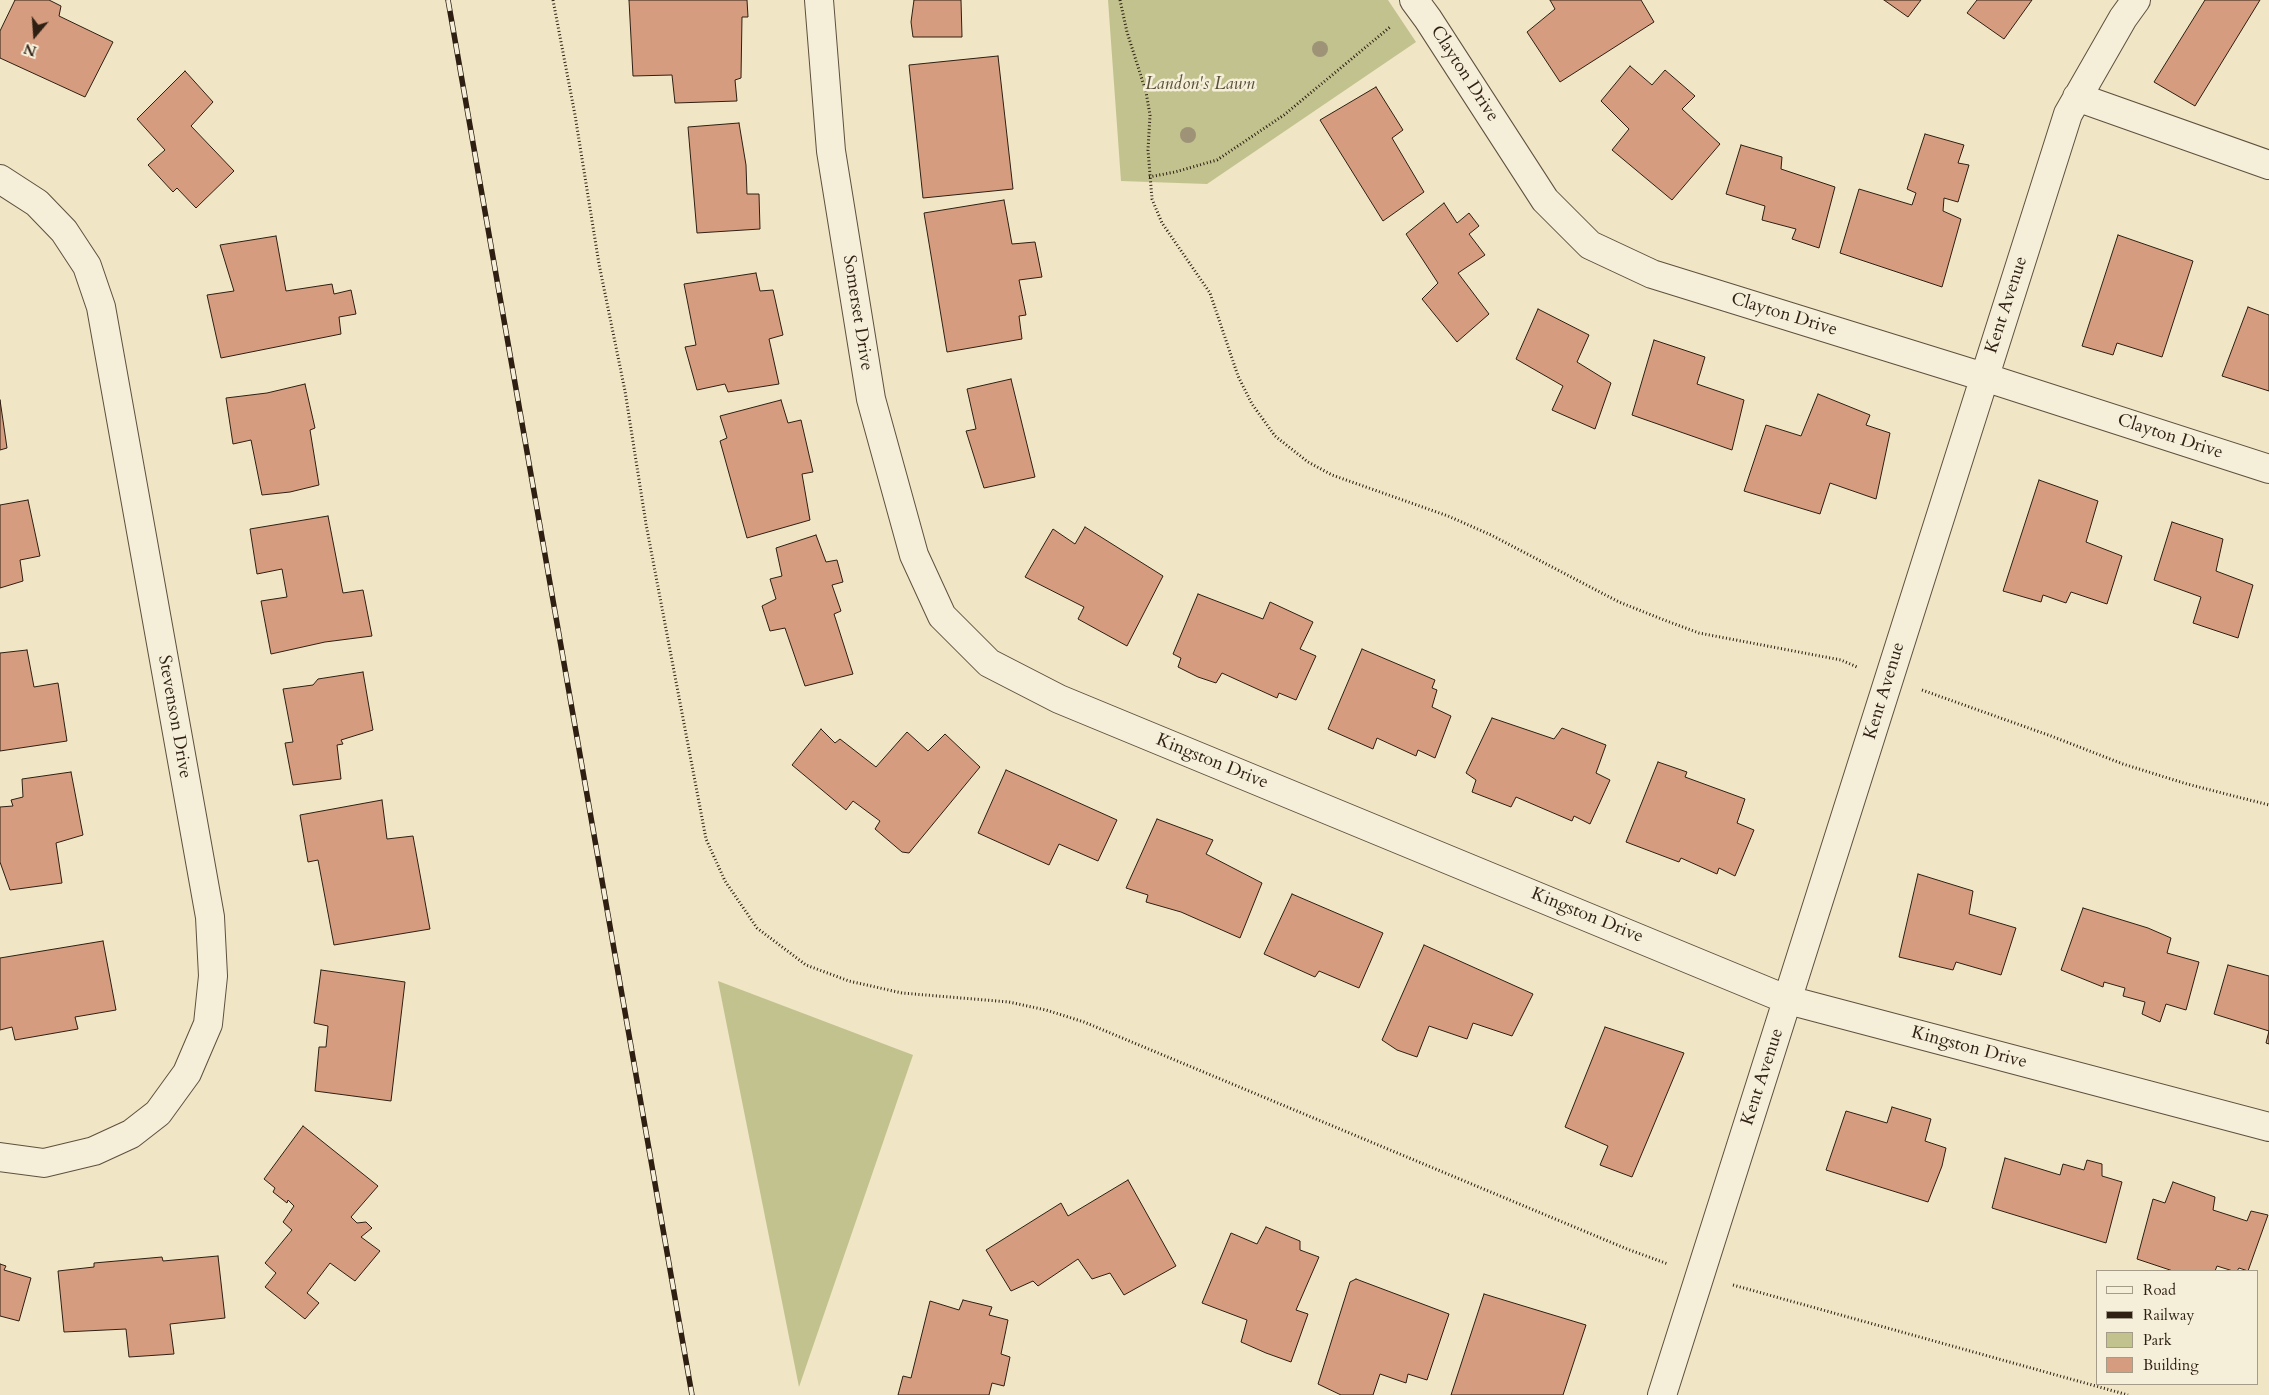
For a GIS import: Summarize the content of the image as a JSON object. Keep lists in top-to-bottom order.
{
  "streets": {
    "street": [
      "Clayton Drive",
      "Kent Avenue",
      "Somerset Drive",
      "Stevenson Drive",
      "Kingston Drive"
    ]
  },
  "crossings": [
    ["Clayton Drive", "Kent Avenue"],
    ["Kent Avenue", "Kingston Drive"],
    ["Somerset Drive", "Kingston Drive"]
  ],
  "parks": ["Landon's Lawn"],
  "legend": [
    "Road",
    "Railway",
    "Park",
    "Building"
  ],
  "north": "bottom"
}
